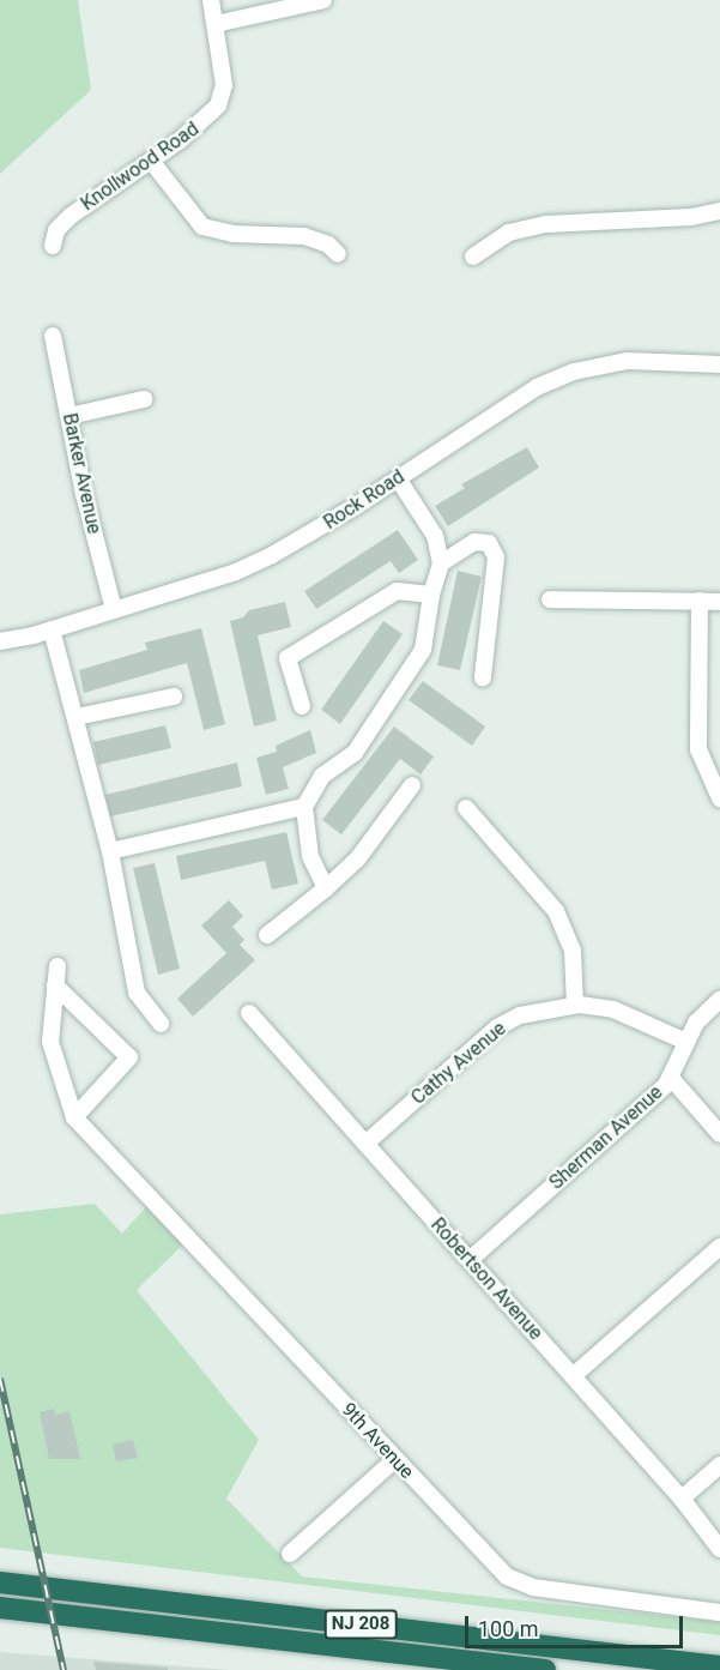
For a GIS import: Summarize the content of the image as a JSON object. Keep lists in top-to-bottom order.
{
  "streets": {
    "highway": ["NJ 208"],
    "street": [
      "Knollwood Road",
      "Barker Avenue",
      "Rock Road",
      "Cathy Avenue",
      "Sherman Avenue",
      "Robertson Avenue",
      "9th Avenue"
    ]
  },
  "crossings": [
    ["Barker Avenue", "Rock Road"],
    ["Cathy Avenue", "Sherman Avenue"],
    ["Cathy Avenue", "Robertson Avenue"],
    ["Sherman Avenue", "Robertson Avenue"]
  ],
  "scale_bar": "100 m"
}
